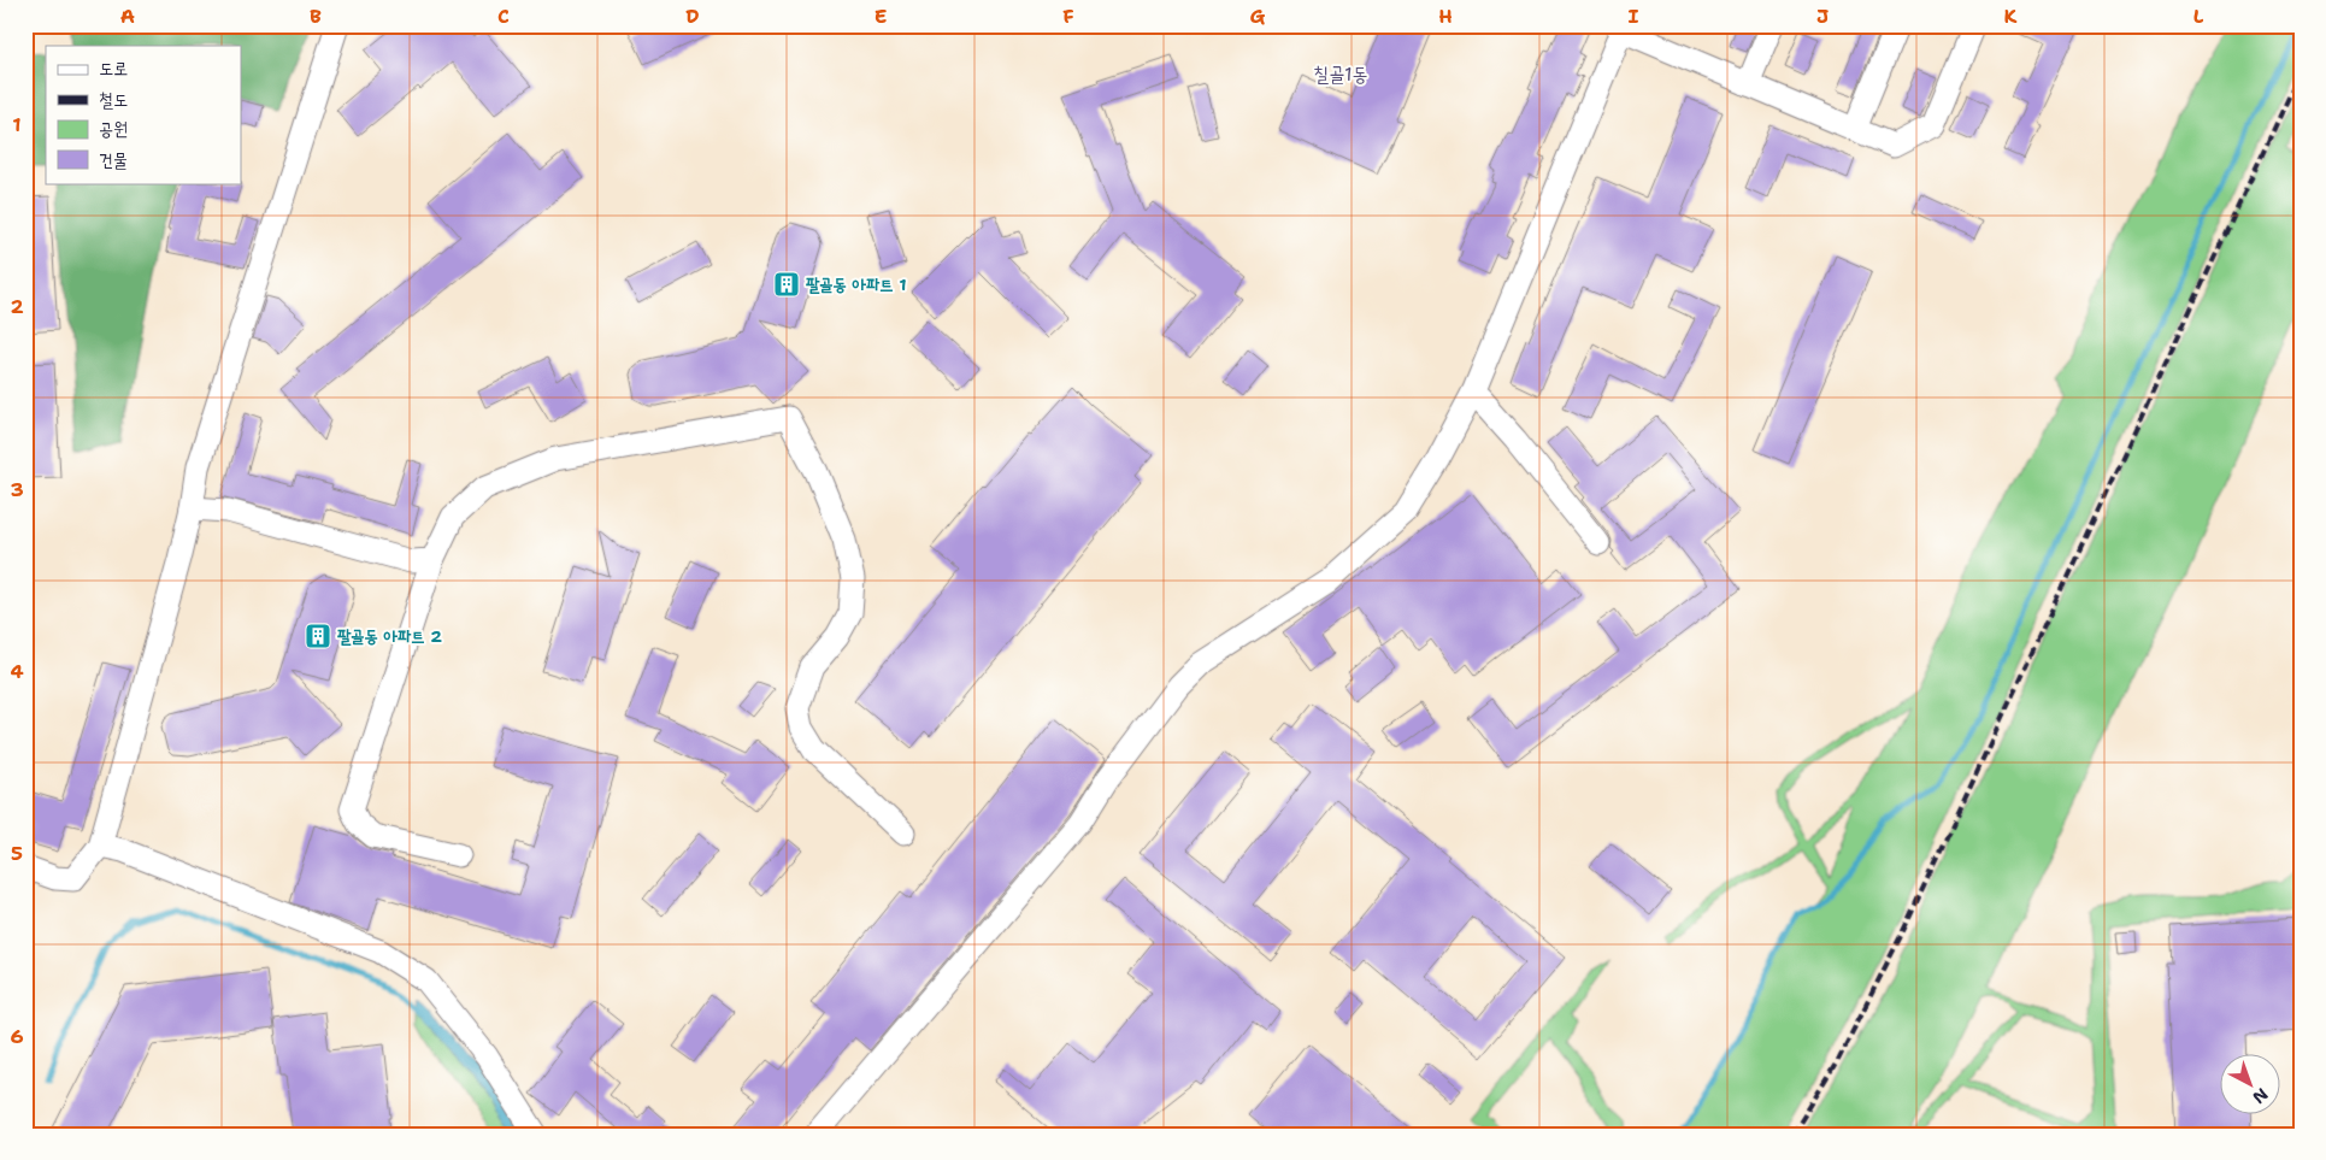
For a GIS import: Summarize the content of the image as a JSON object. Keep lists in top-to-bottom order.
{
  "districts": ["칠골1동"],
  "places": {
    "building": ["팔골동 아파트 1", "팔골동 아파트 2"]
  },
  "legend": [
    "도로",
    "철도",
    "공원",
    "건물"
  ],
  "north": "bottom right",
  "grid": {
    "columns": [
      "A",
      "B",
      "C",
      "D",
      "E",
      "F",
      "G",
      "H",
      "I",
      "J",
      "K",
      "L"
    ],
    "rows": [
      "1",
      "2",
      "3",
      "4",
      "5",
      "6"
    ]
  }
}
